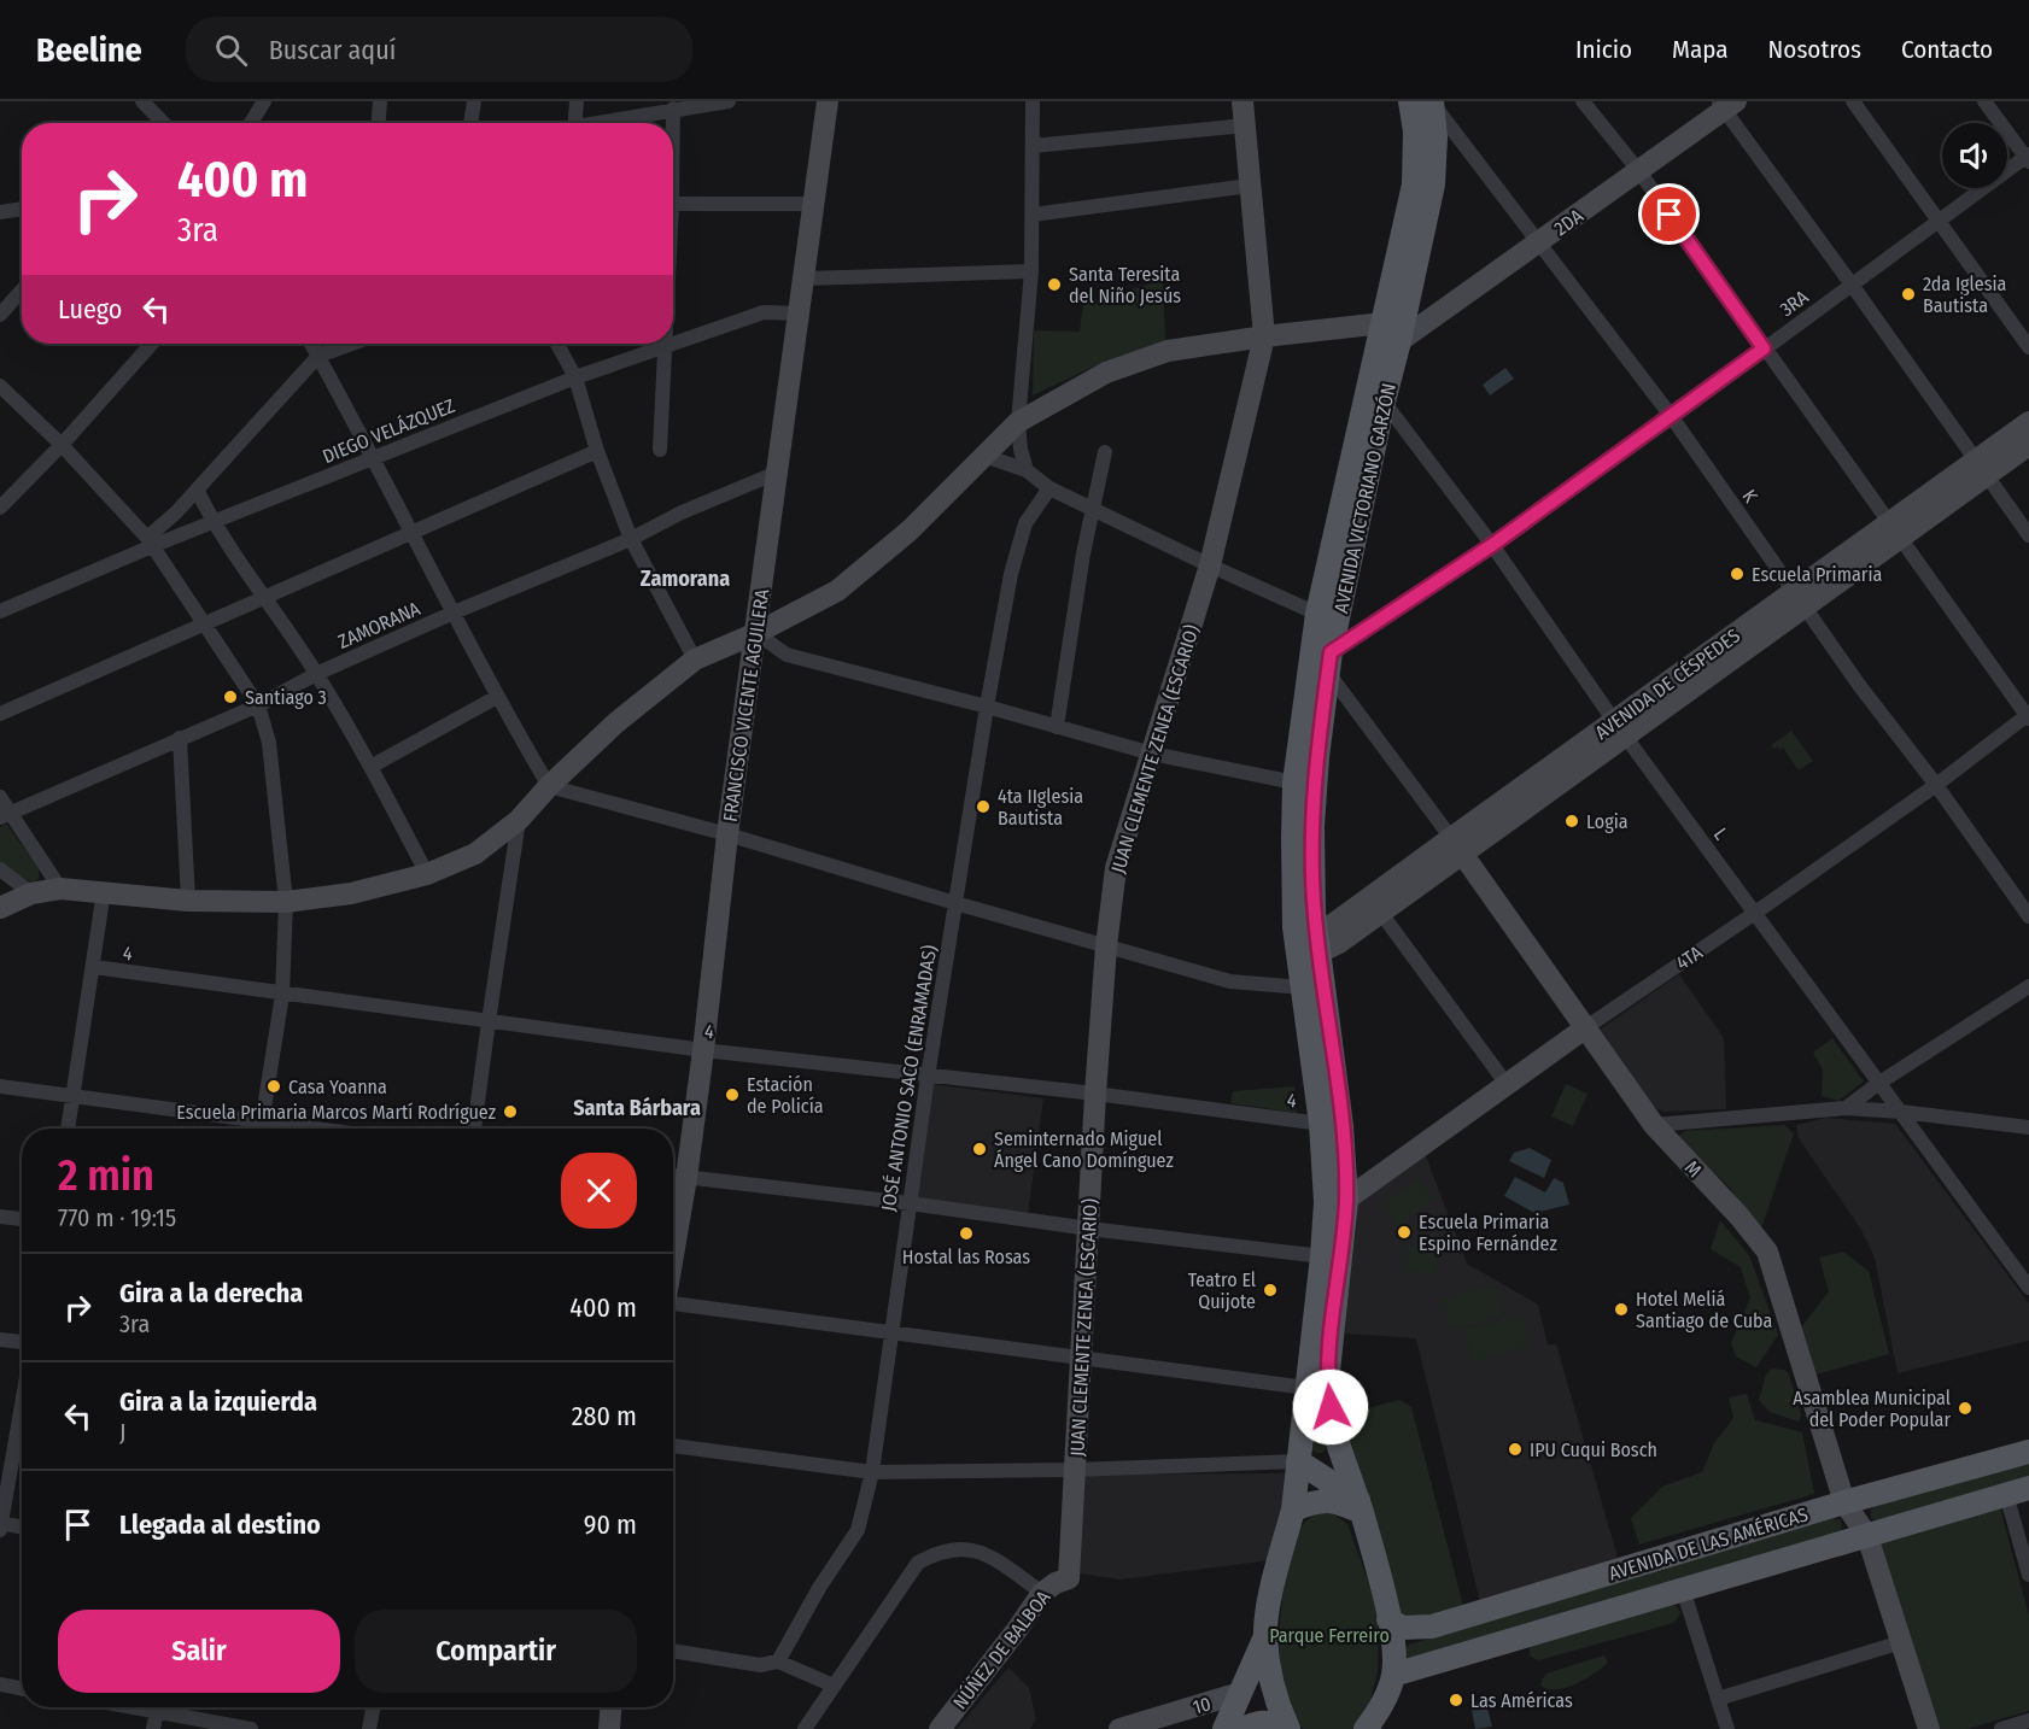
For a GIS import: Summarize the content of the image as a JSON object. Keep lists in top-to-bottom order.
{
  "streets": {
    "main road": [
      "2DA",
      "AVENIDA VICTORIANO GARZÓN",
      "AVENIDA DE CÉSPEDES",
      "FRANCISCO VICENTE AGUILERA",
      "JUAN CLEMENTE ZENEA (ESCARIO)",
      "4TA",
      "M",
      "AVENIDA DE LAS AMÉRICAS",
      "NÚÑEZ DE BALBOA",
      "10"
    ],
    "street": [
      "3RA",
      "DIEGO VELÁZQUEZ",
      "K",
      "ZAMORANA",
      "L",
      "4",
      "JOSÉ ANTONIO SACO (ENRAMADAS)"
    ]
  },
  "crossings": [
    ["2DA", "K"],
    ["2DA", "AVENIDA VICTORIANO GARZÓN"],
    ["3RA", "K"],
    ["3RA", "AVENIDA VICTORIANO GARZÓN"],
    ["3RA", "L"],
    ["3RA", "M"],
    ["DIEGO VELÁZQUEZ", "FRANCISCO VICENTE AGUILERA"],
    ["K", "AVENIDA VICTORIANO GARZÓN"],
    ["K", "AVENIDA DE CÉSPEDES"],
    ["K", "4TA"],
    ["AVENIDA VICTORIANO GARZÓN", "AVENIDA DE CÉSPEDES"],
    ["AVENIDA VICTORIANO GARZÓN", "L"],
    ["AVENIDA VICTORIANO GARZÓN", "4"],
    ["AVENIDA VICTORIANO GARZÓN", "4TA"],
    ["AVENIDA VICTORIANO GARZÓN", "M"],
    ["AVENIDA VICTORIANO GARZÓN", "AVENIDA DE LAS AMÉRICAS"],
    ["ZAMORANA", "FRANCISCO VICENTE AGUILERA"],
    ["AVENIDA DE CÉSPEDES", "L"],
    ["AVENIDA DE CÉSPEDES", "M"],
    ["FRANCISCO VICENTE AGUILERA", "4"],
    ["JUAN CLEMENTE ZENEA (ESCARIO)", "4"],
    ["JUAN CLEMENTE ZENEA (ESCARIO)", "NÚÑEZ DE BALBOA"],
    ["L", "4TA"],
    ["4", "JOSÉ ANTONIO SACO (ENRAMADAS)"],
    ["4TA", "M"],
    ["M", "AVENIDA DE LAS AMÉRICAS"]
  ],
  "districts": ["Zamorana", "Santa Bárbara"],
  "parks": ["Parque Ferreiro"],
  "places": [
    "Santa Teresita del Niño Jesús",
    "2da Iglesia Bautista",
    "Escuela Primaria",
    "Santiago 3",
    "4ta IIglesia Bautista",
    "Logia",
    "Casa Yoanna",
    "Estación de Policía",
    "Escuela Primaria Marcos Martí Rodríguez",
    "Seminternado Miguel Ángel Cano Domínguez",
    "Escuela Primaria Espino Fernández",
    "Hostal las Rosas",
    "Teatro El Quijote",
    "Hotel Meliá Santiago de Cuba",
    "Asamblea Municipal del Poder Popular",
    "IPU Cuqui Bosch",
    "Las Américas"
  ],
  "page": {
    "header": "Beeline",
    "search": "Buscar aquí",
    "nav": [
      "Inicio",
      "Mapa",
      "Nosotros",
      "Contacto"
    ],
    "turn": ["400 m", "3ra"],
    "then": "Luego",
    "heading": ["2 min", "770 m · 19:15"],
    "list": [
      {
        "name": "Gira a la derecha",
        "note": "3ra",
        "value": "400 m"
      },
      {
        "name": "Gira a la izquierda",
        "note": "J",
        "value": "280 m"
      },
      {
        "name": "Llegada al destino",
        "value": "90 m"
      }
    ],
    "buttons": ["Salir", "Compartir"]
  }
}
